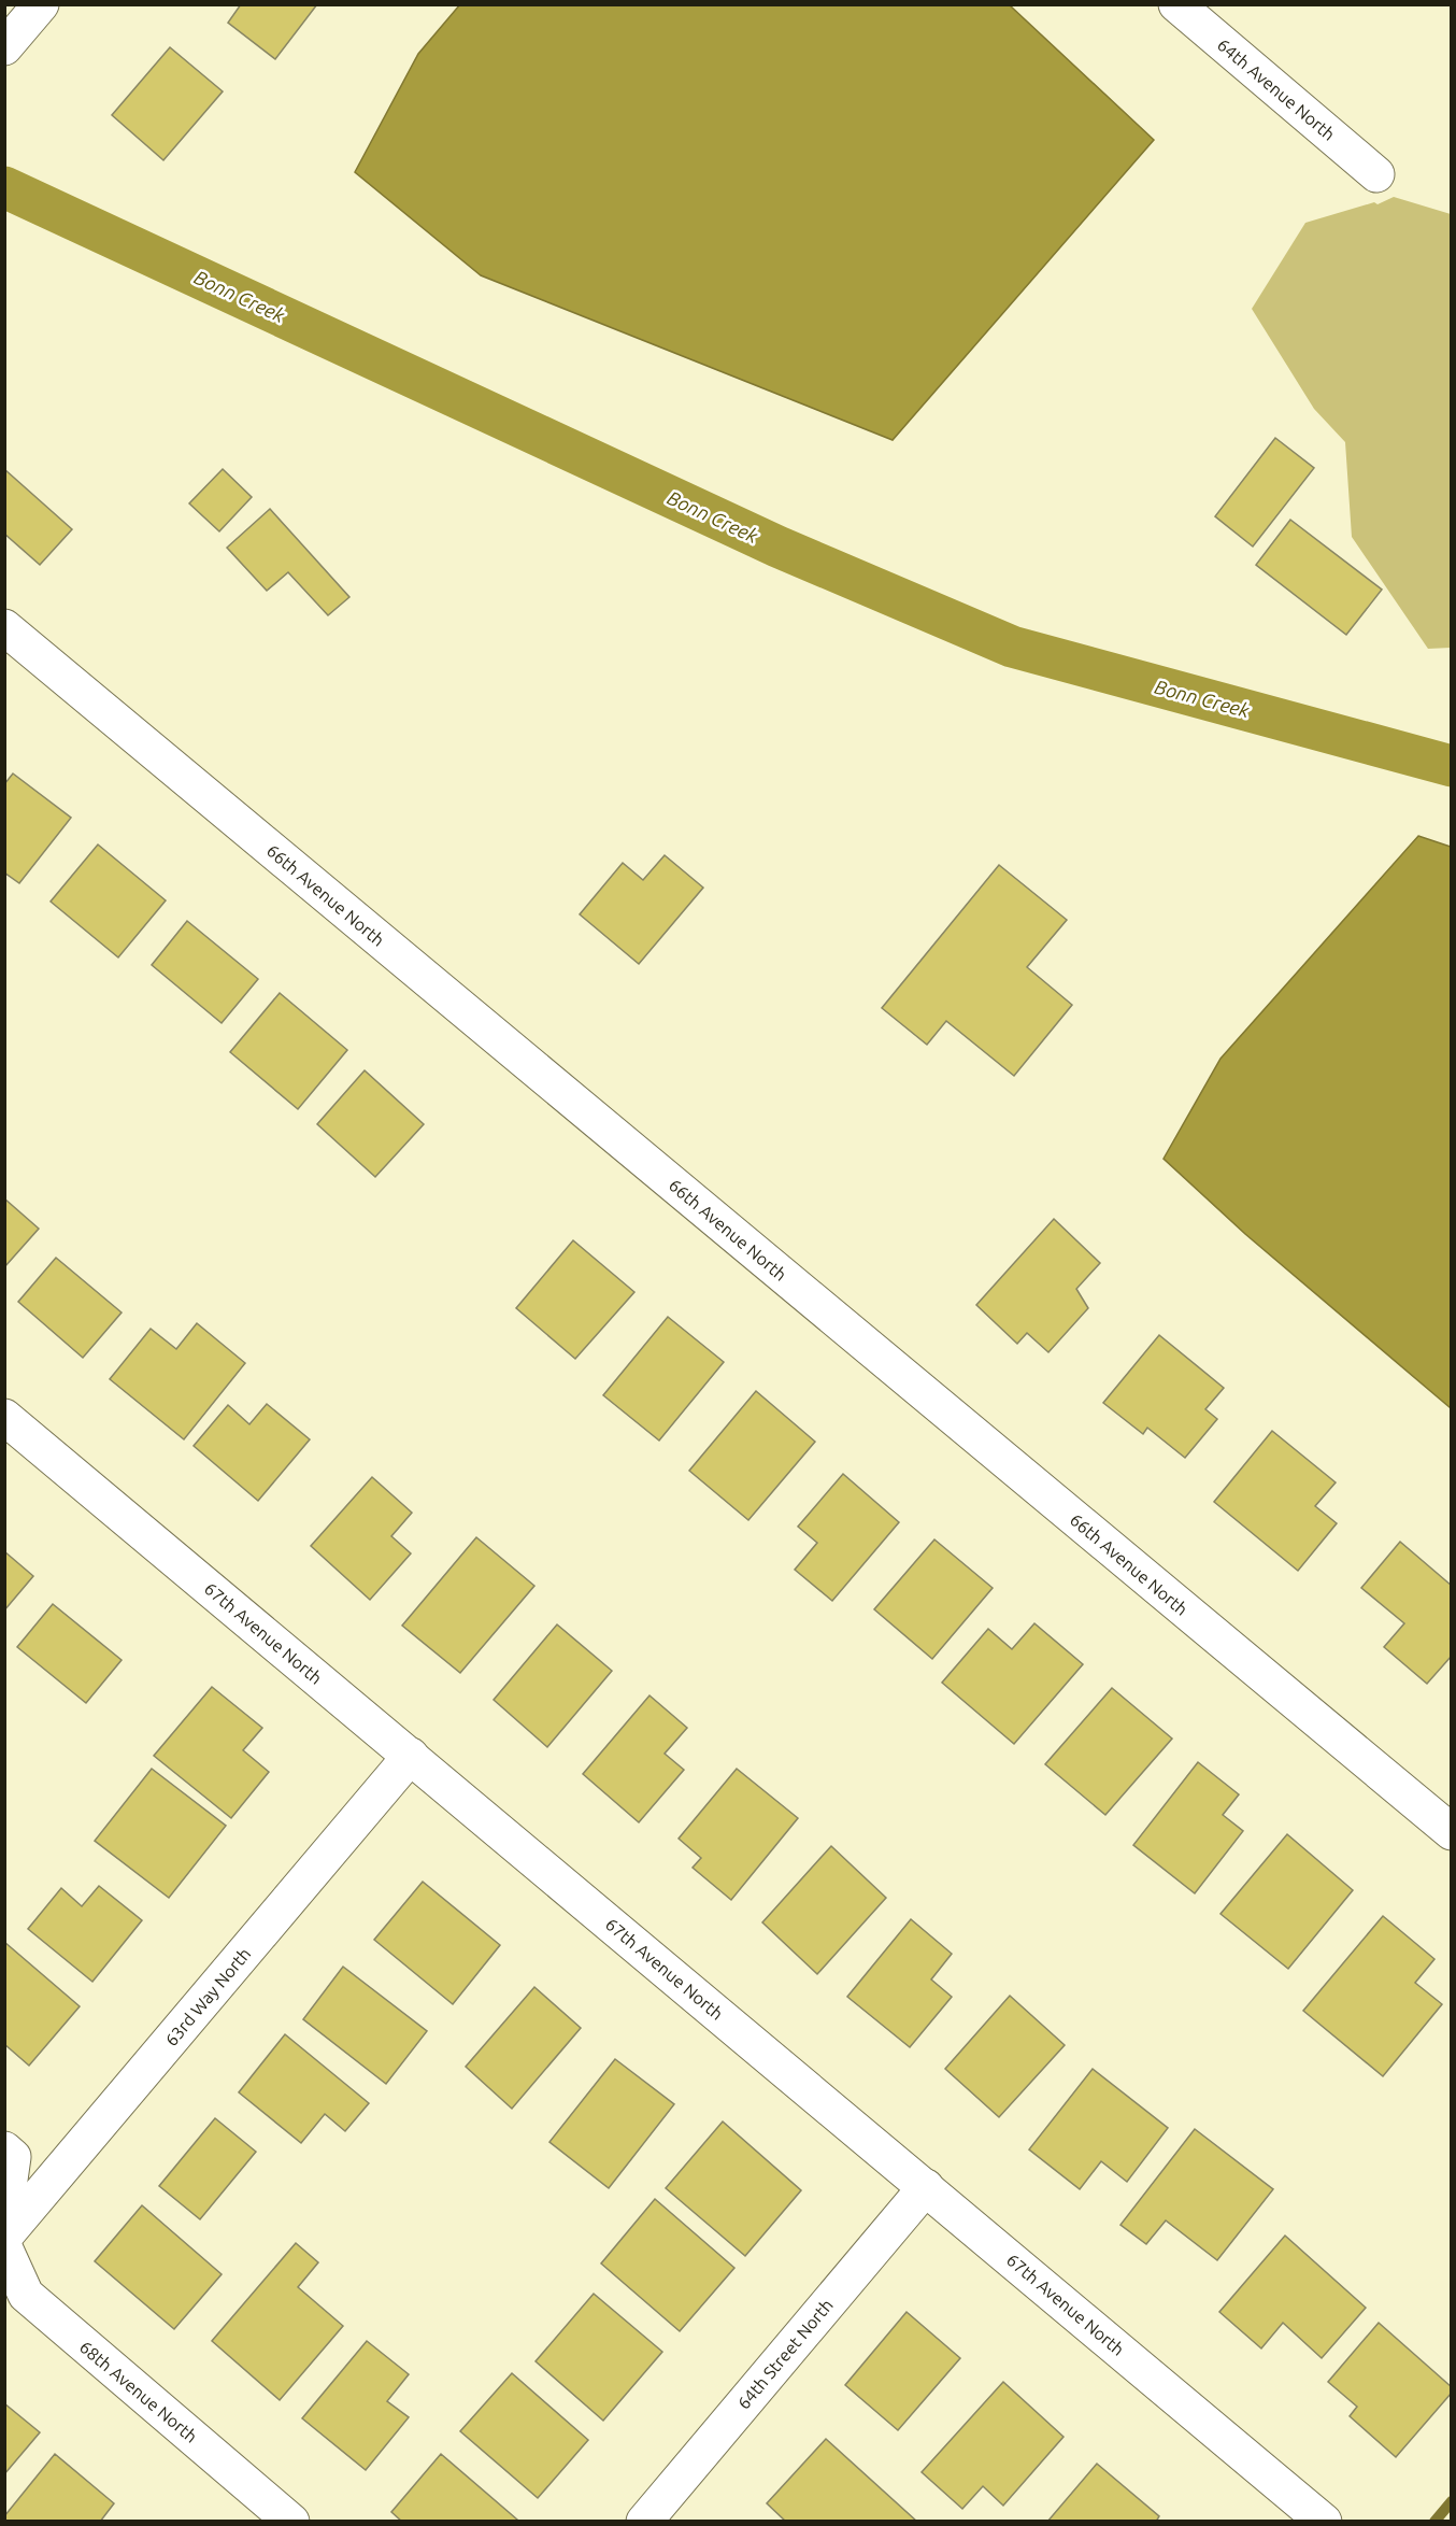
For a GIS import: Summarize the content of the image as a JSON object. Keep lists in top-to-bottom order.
{
  "streets": {
    "street": [
      "64th Avenue North",
      "66th Avenue North",
      "67th Avenue North",
      "63rd Way North",
      "64th Street North",
      "68th Avenue North"
    ]
  },
  "crossings": [
    ["67th Avenue North", "63rd Way North"],
    ["67th Avenue North", "64th Street North"]
  ],
  "water": ["Bonn Creek"]
}
